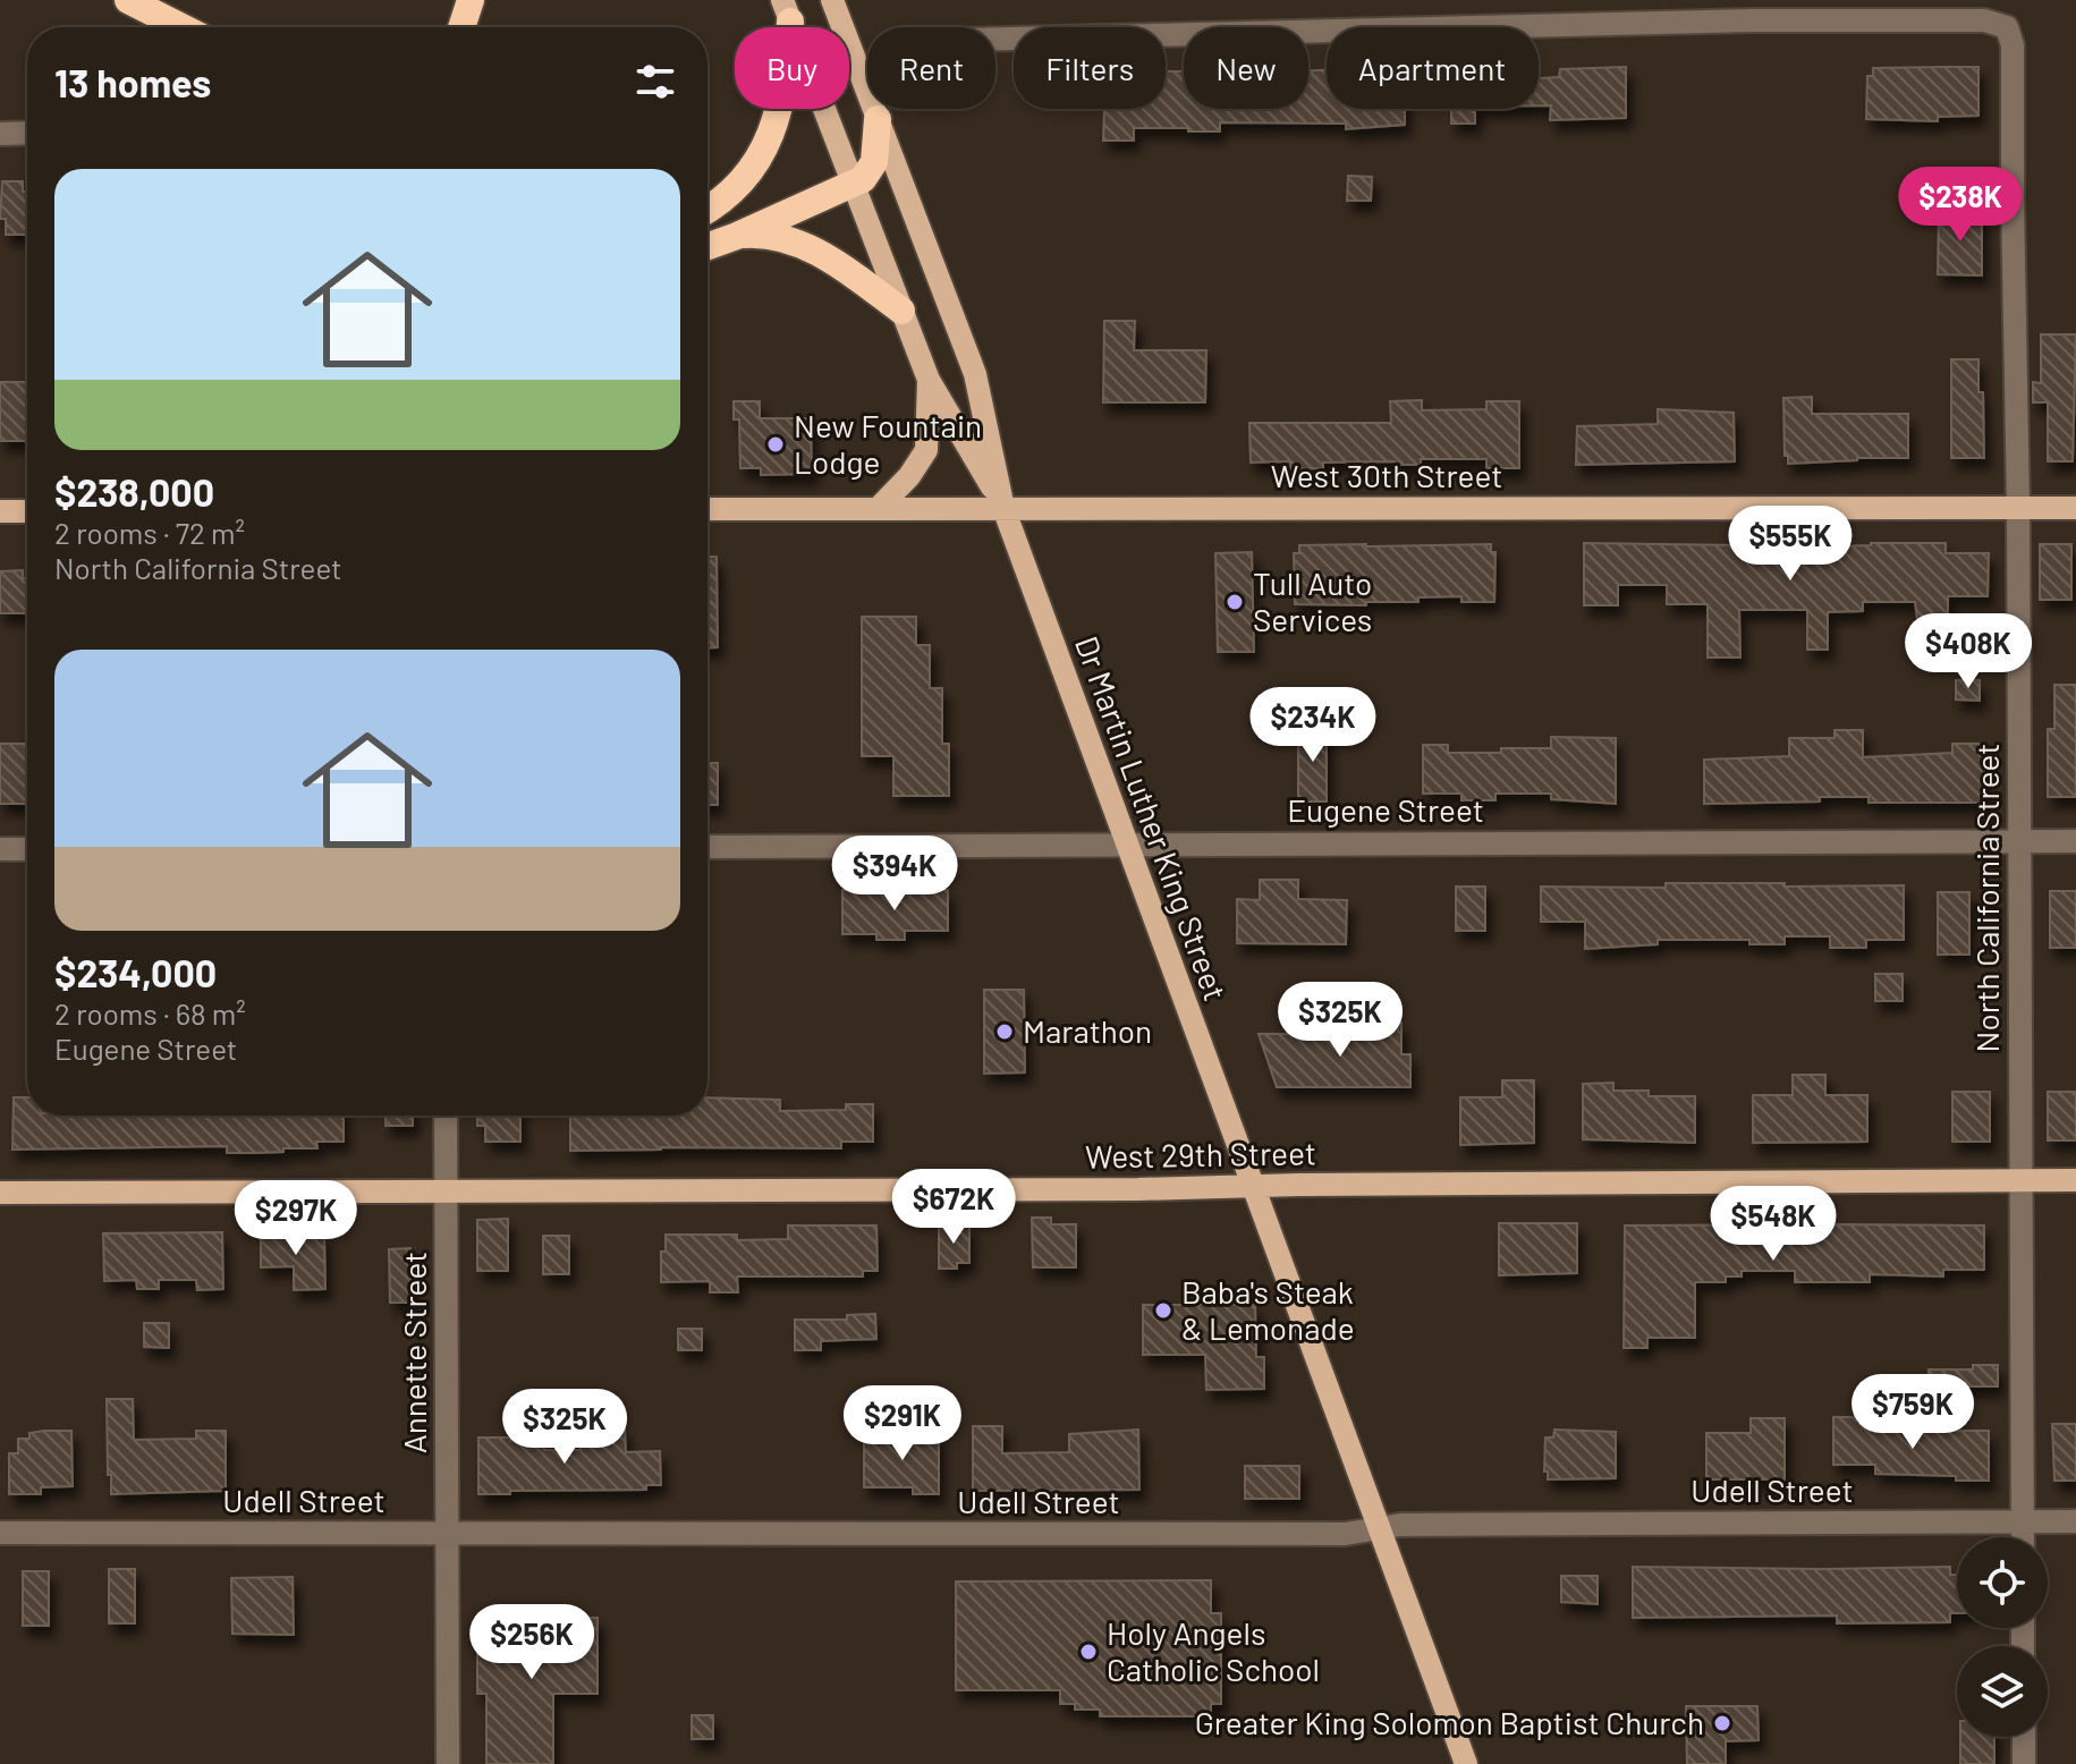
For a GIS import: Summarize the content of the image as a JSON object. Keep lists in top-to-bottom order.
{
  "streets": {
    "main road": ["West 30th Street", "Dr Martin Luther King Street", "West 29th Street"],
    "street": [
      "Eugene Street",
      "North California Street",
      "Annette Street",
      "Udell Street"
    ]
  },
  "crossings": [
    ["West 30th Street", "Dr Martin Luther King Street"],
    ["West 30th Street", "North California Street"],
    ["Eugene Street", "Dr Martin Luther King Street"],
    ["Eugene Street", "North California Street"],
    ["Dr Martin Luther King Street", "West 29th Street"],
    ["Dr Martin Luther King Street", "Udell Street"],
    ["North California Street", "West 29th Street"],
    ["North California Street", "Udell Street"],
    ["West 29th Street", "Annette Street"],
    ["Annette Street", "Udell Street"]
  ],
  "places": [
    "New Fountain Lodge",
    "Tull Auto Services",
    "Marathon",
    "Baba's Steak & Lemonade",
    "Holy Angels Catholic School",
    "Greater King Solomon Baptist Church"
  ],
  "page": {
    "chip": [
      "Buy",
      "Rent",
      "Filters",
      "New",
      "Apartment"
    ],
    "heading": "13 homes",
    "list": [
      {
        "name": "$238,000",
        "note": "2 rooms · 72 m² · North California Street"
      },
      {
        "name": "$234,000",
        "note": "2 rooms · 68 m² · Eugene Street"
      }
    ],
    "price": [
      "$238K",
      "$555K",
      "$408K",
      "$234K",
      "$394K",
      "$325K",
      "$672K",
      "$297K",
      "$548K",
      "$759K",
      "$291K",
      "$325K",
      "$256K"
    ]
  }
}
